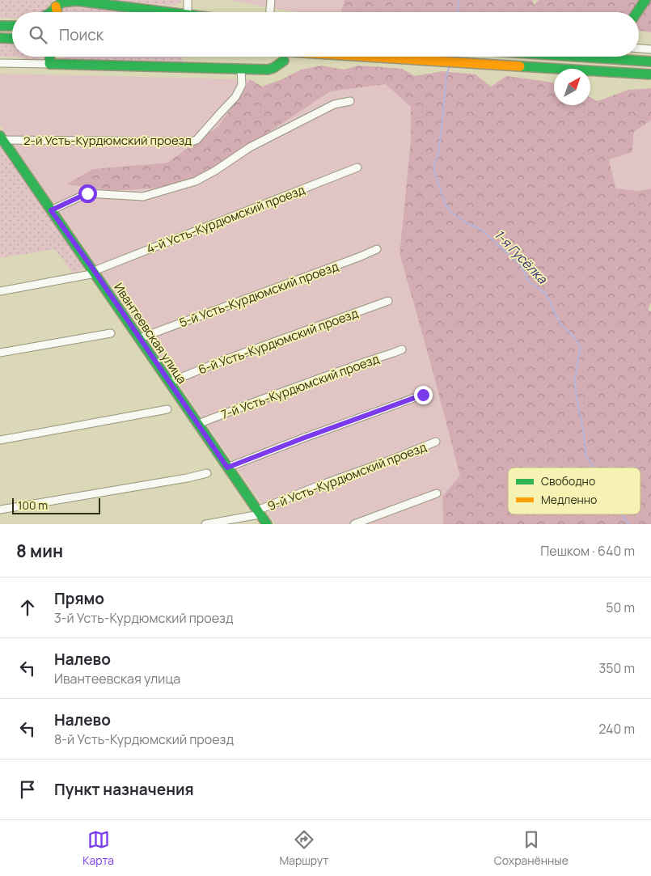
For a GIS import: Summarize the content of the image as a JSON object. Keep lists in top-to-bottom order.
{
  "streets": {
    "street": [
      "2-й Усть-Курдюмский проезд",
      "4-й Усть-Курдюмский проезд",
      "5-й Усть-Курдюмский проезд",
      "Ивантеевская улица",
      "6-й Усть-Курдюмский проезд",
      "7-й Усть-Курдюмский проезд",
      "9-й Усть-Курдюмский проезд"
    ]
  },
  "crossings": [
    ["2-й Усть-Курдюмский проезд", "Ивантеевская улица"],
    ["4-й Усть-Курдюмский проезд", "Ивантеевская улица"],
    ["5-й Усть-Курдюмский проезд", "Ивантеевская улица"],
    ["Ивантеевская улица", "6-й Усть-Курдюмский проезд"],
    ["Ивантеевская улица", "7-й Усть-Курдюмский проезд"],
    ["Ивантеевская улица", "9-й Усть-Курдюмский проезд"]
  ],
  "water": ["1-я Гусёлка"],
  "legend": ["Свободно", "Медленно"],
  "scale_bar": "100 m",
  "north": "top right",
  "page": {
    "search": "Поиск",
    "scale": "100 m",
    "heading": ["8 мин", "Пешком · 640 m"],
    "list": [
      ["Прямо", "3-й Усть-Курдюмский проезд", "50 m"],
      ["Налево", "Ивантеевская улица", "350 m"],
      ["Налево", "8-й Усть-Курдюмский проезд", "240 m"],
      "Пункт назначения"
    ],
    "nav": ["Карта", "Маршрут", "Сохранённые"]
  }
}
